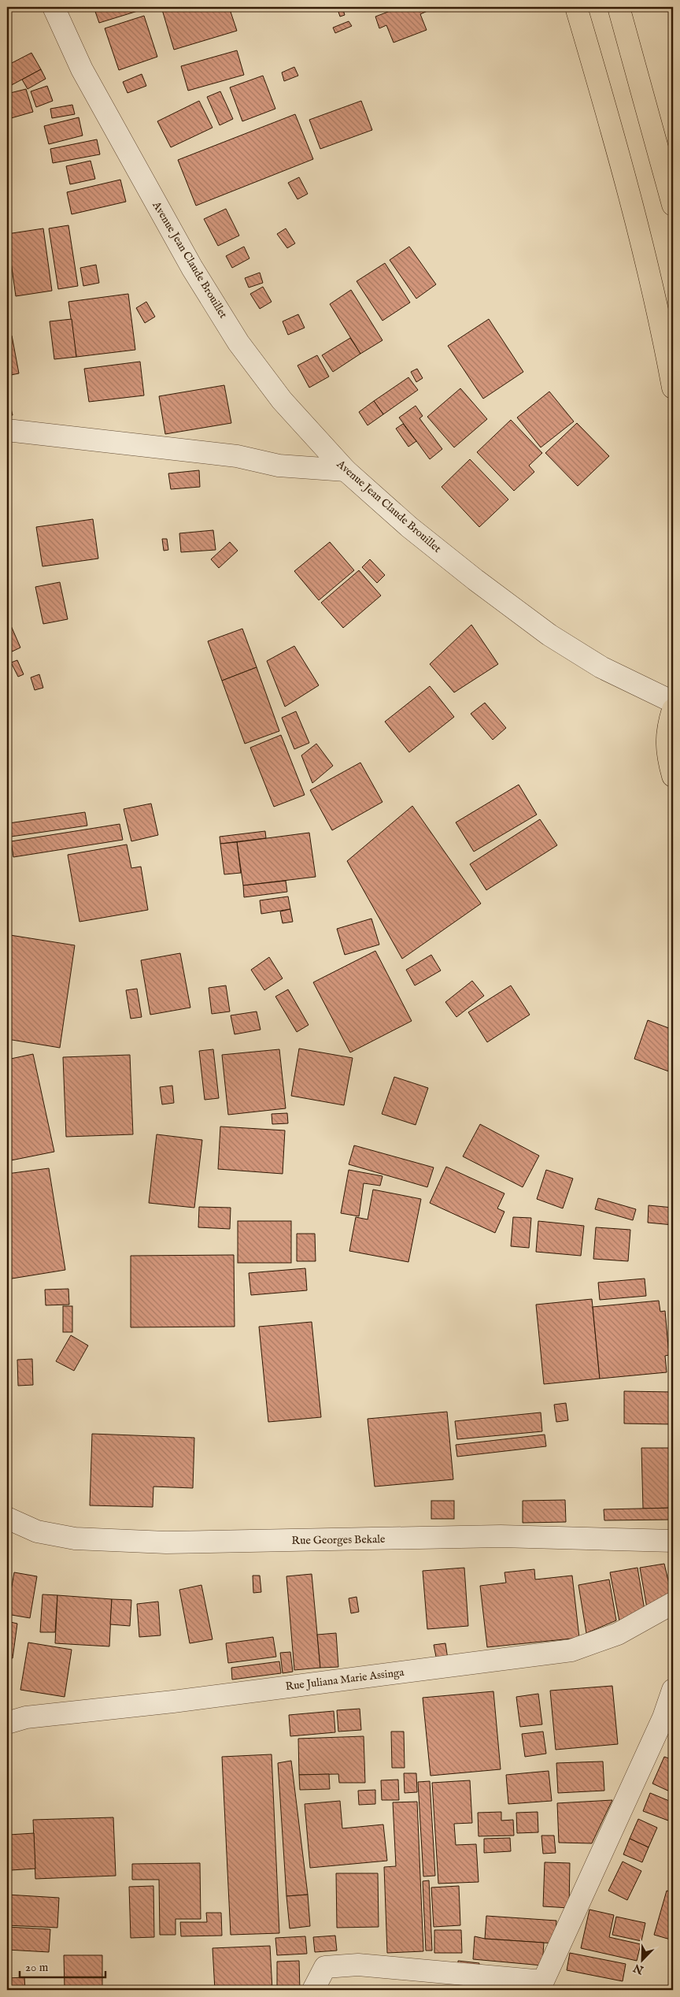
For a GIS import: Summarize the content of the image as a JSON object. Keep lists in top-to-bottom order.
{
  "streets": {
    "street": ["Avenue Jean Claude Brouillet", "Rue Georges Bekale", "Rue Juliana Marie Assinga"]
  },
  "scale_bar": "20 m",
  "north": "bottom left"
}
